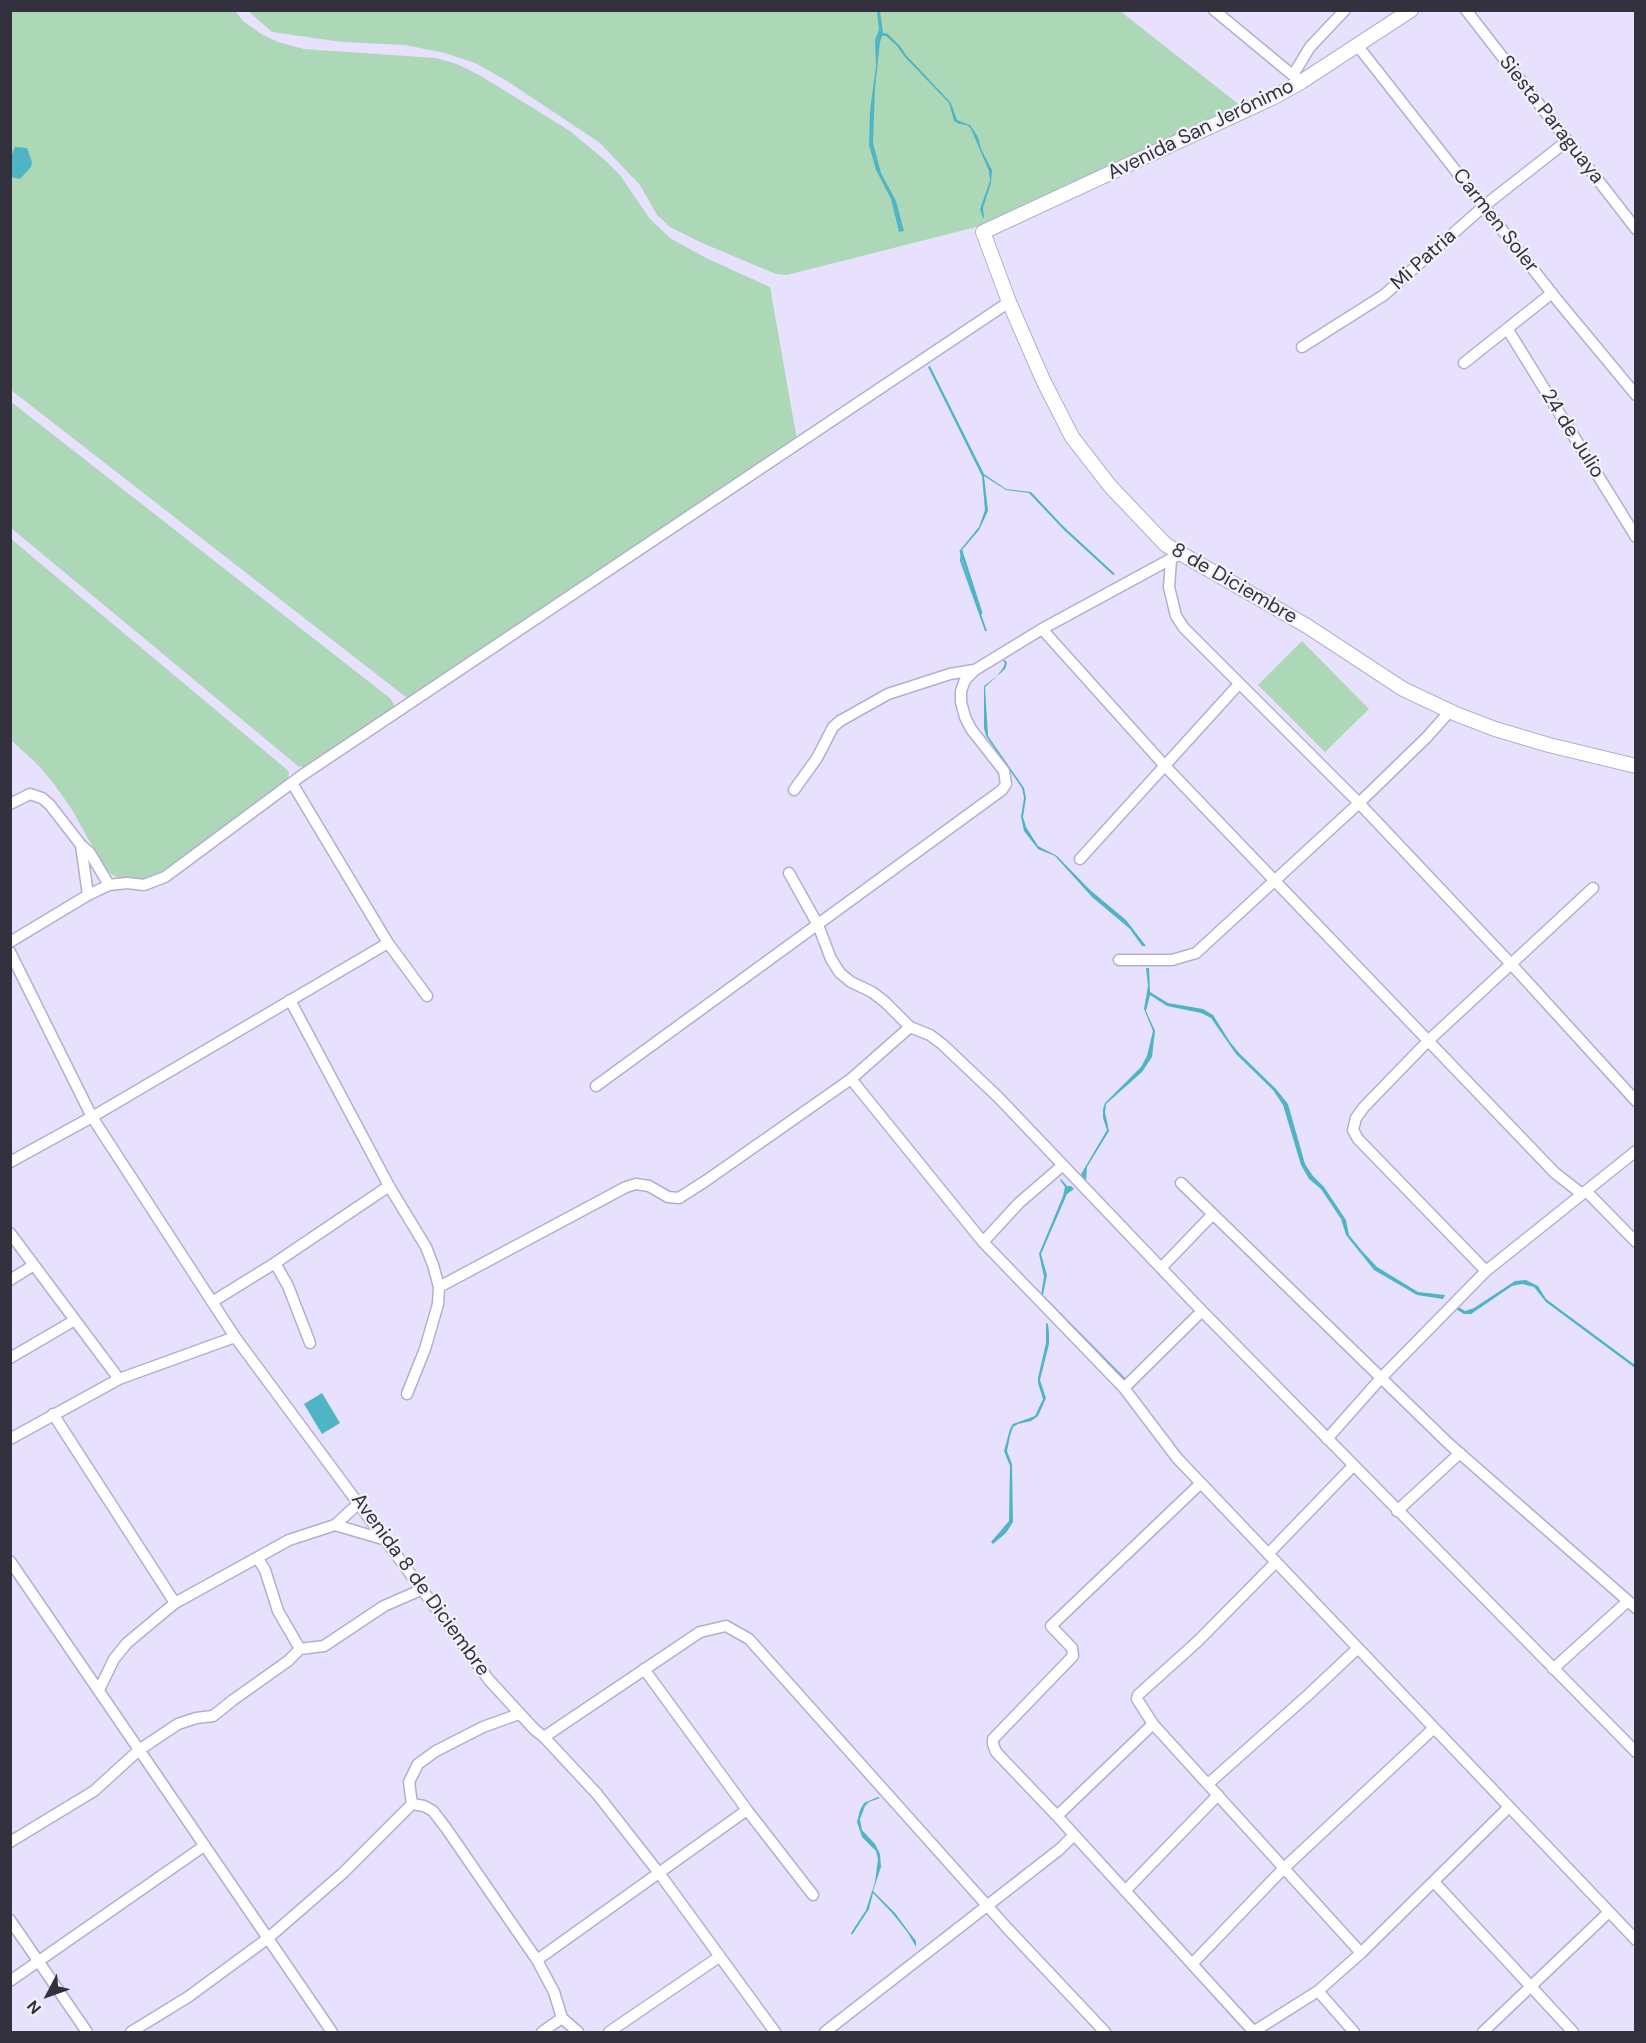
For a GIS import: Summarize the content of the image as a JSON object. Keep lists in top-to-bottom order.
{
  "streets": {
    "street": [
      "Siesta Paraguaya",
      "Avenida San Jerónimo",
      "Carmen Soler",
      "Mi Patria",
      "24 de Julio",
      "8 de Diciembre",
      "Avenida 8 de Diciembre"
    ]
  },
  "crossings": [
    ["Siesta Paraguaya", "Mi Patria"],
    ["Avenida San Jerónimo", "Carmen Soler"],
    ["Avenida San Jerónimo", "8 de Diciembre"],
    ["Carmen Soler", "Mi Patria"]
  ],
  "north": "bottom left"
}
